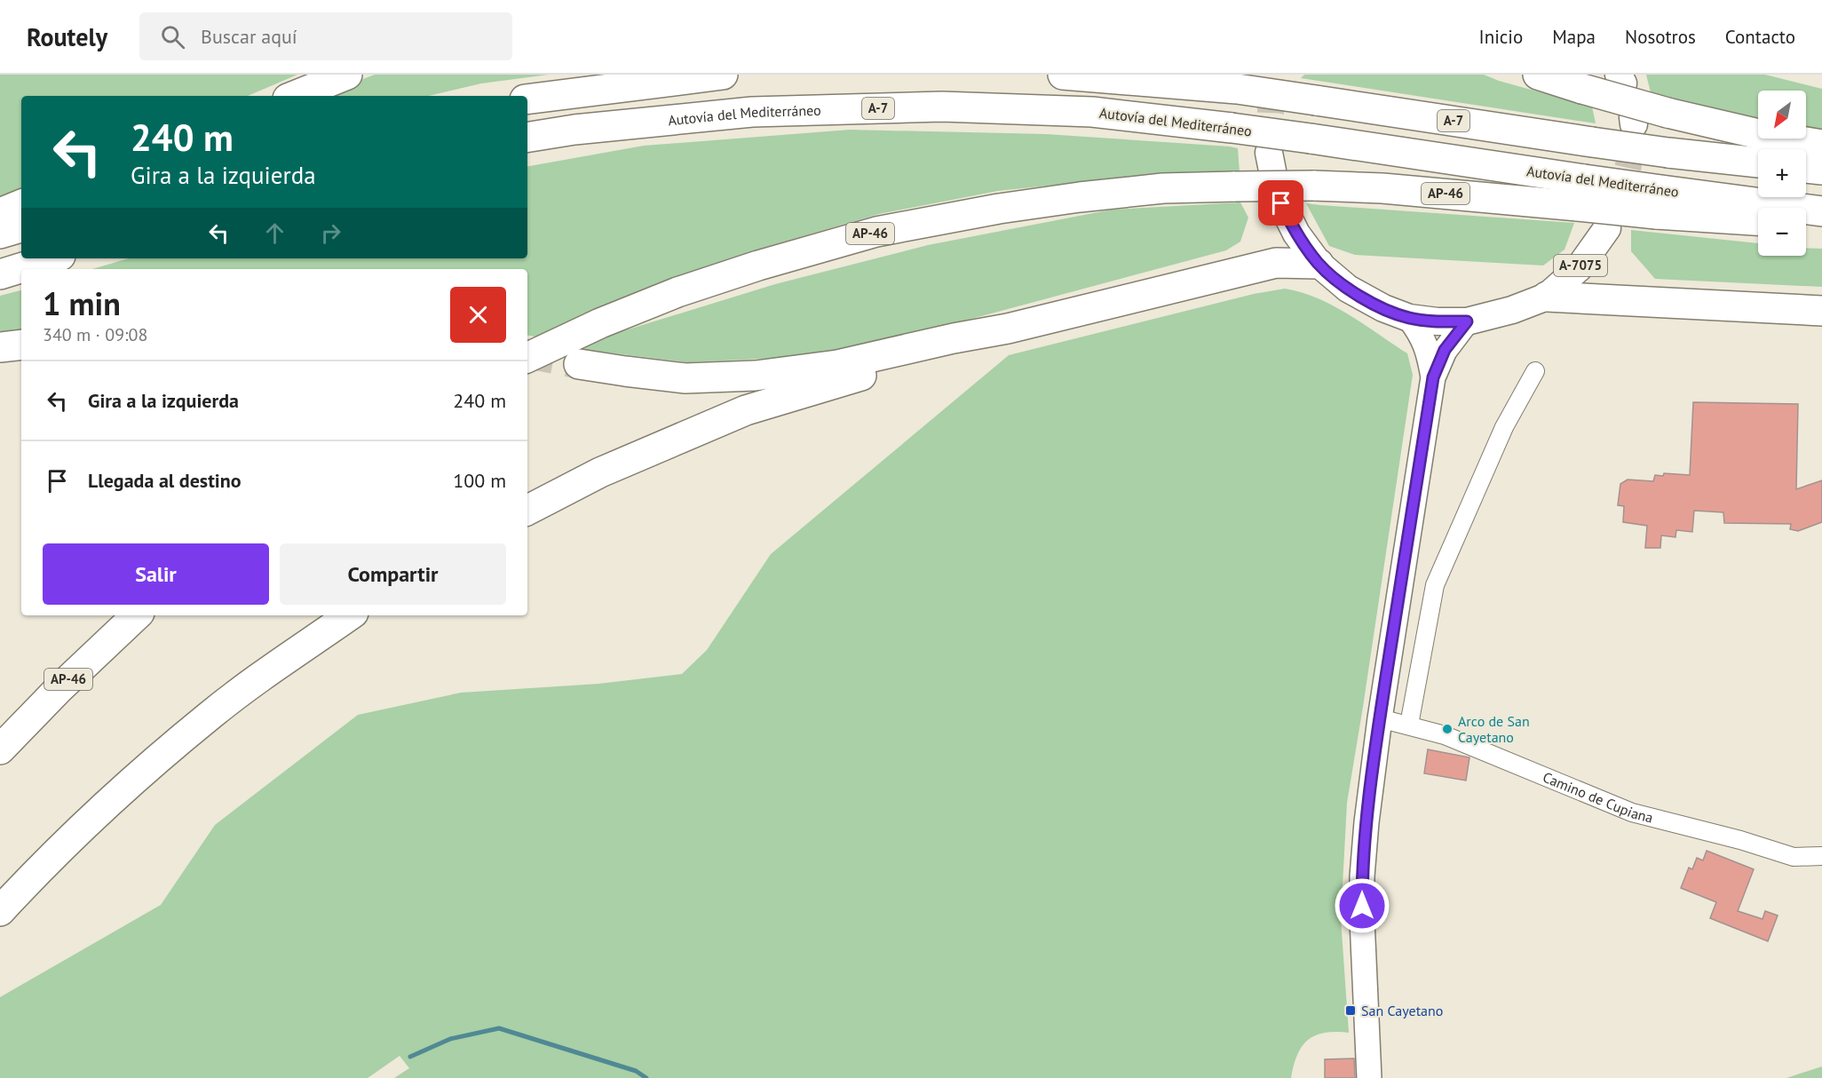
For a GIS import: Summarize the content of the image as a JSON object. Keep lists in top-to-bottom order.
{
  "streets": {
    "highway": ["A-7", "Autovía del Mediterráneo", "AP-46"],
    "main road": ["A-7075"],
    "street": ["Camino de Cupiana"]
  },
  "crossings": [
    ["Autovía del Mediterráneo", "AP-46"]
  ],
  "places": {
    "other": ["Arco de San Cayetano"],
    "transit": ["San Cayetano"]
  },
  "north": "bottom left",
  "page": {
    "header": "Routely",
    "search": "Buscar aquí",
    "nav": [
      "Inicio",
      "Mapa",
      "Nosotros",
      "Contacto"
    ],
    "map_buttons": ["+", "−"],
    "turn": ["240 m", "Gira a la izquierda"],
    "heading": ["1 min", "340 m · 09:08"],
    "list": [
      {
        "name": "Gira a la izquierda",
        "value": "240 m"
      },
      {
        "name": "Llegada al destino",
        "value": "100 m"
      }
    ],
    "buttons": ["Salir", "Compartir"]
  }
}
